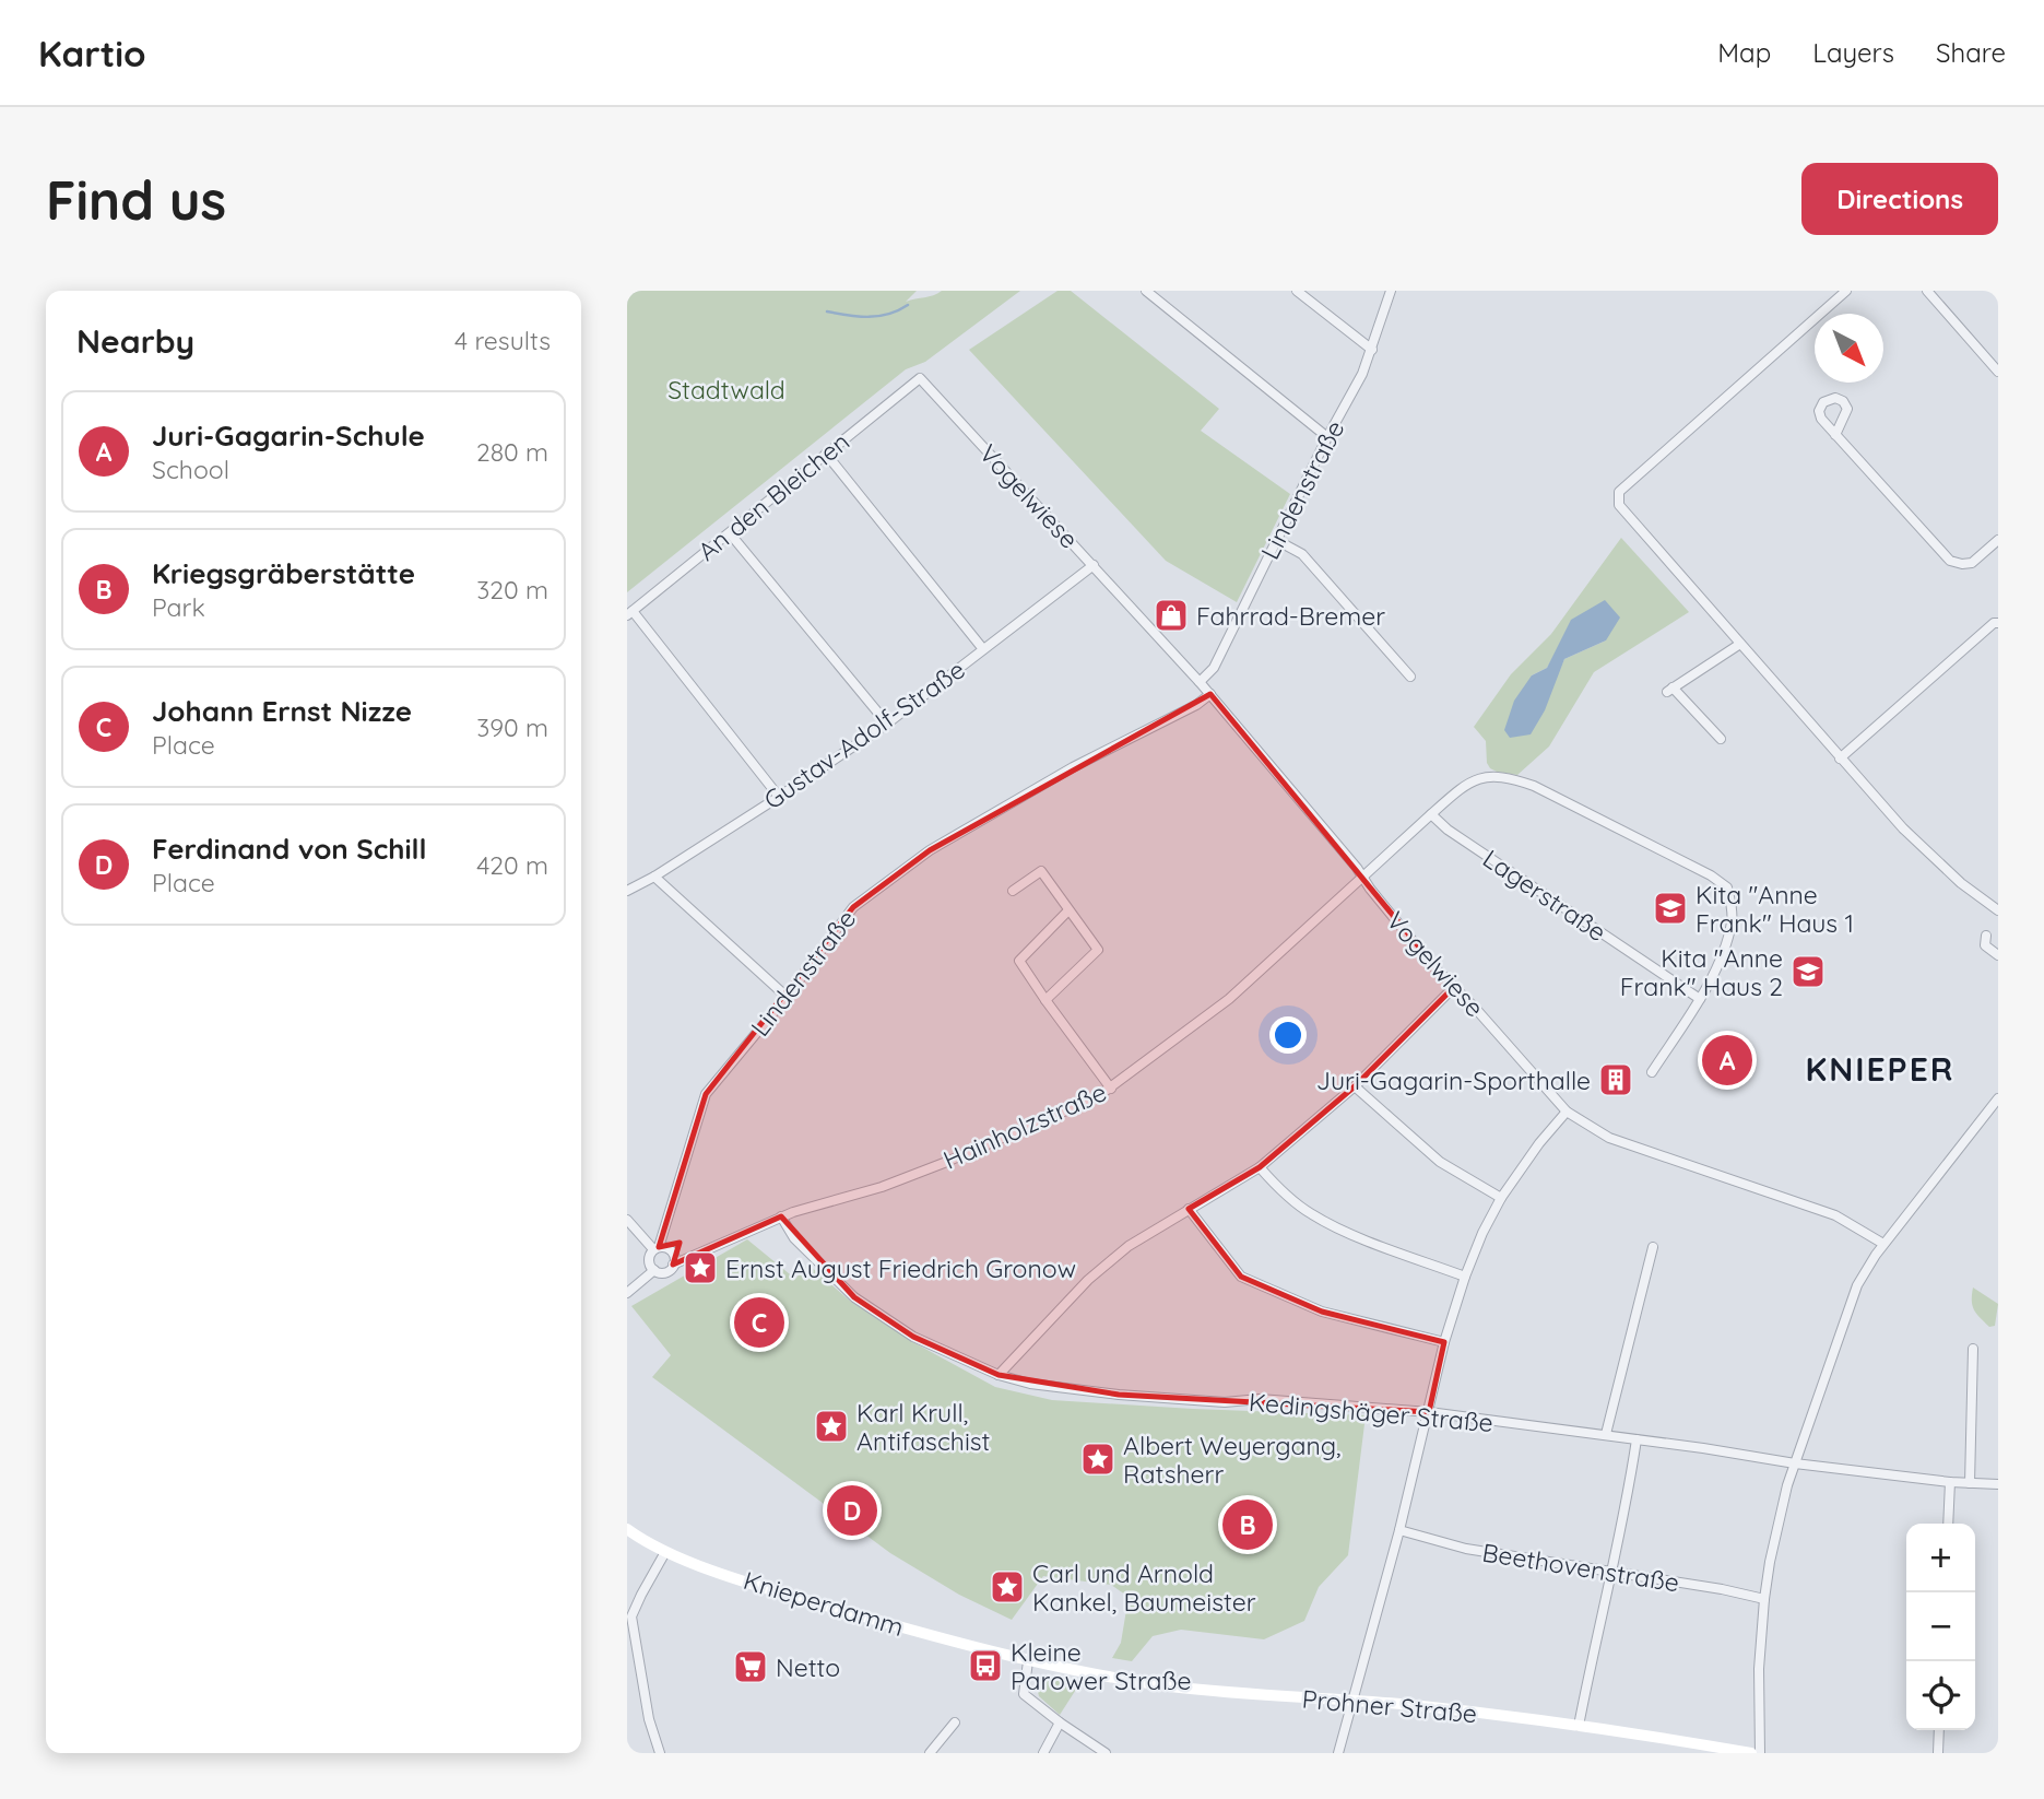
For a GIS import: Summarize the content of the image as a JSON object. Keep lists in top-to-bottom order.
{
  "streets": {
    "main road": ["Knieperdamm", "Prohner Straße"],
    "street": [
      "Lindenstraße",
      "An den Bleichen",
      "Vogelwiese",
      "Gustav-Adolf-Straße",
      "Lagerstraße",
      "Hainholzstraße",
      "Kedingshäger Straße",
      "Beethovenstraße"
    ]
  },
  "crossings": [
    ["Lindenstraße", "Vogelwiese"],
    ["Lindenstraße", "Hainholzstraße"],
    ["An den Bleichen", "Vogelwiese"],
    ["Vogelwiese", "Gustav-Adolf-Straße"],
    ["Vogelwiese", "Hainholzstraße"],
    ["Lagerstraße", "Hainholzstraße"],
    ["Hainholzstraße", "Kedingshäger Straße"],
    ["Knieperdamm", "Prohner Straße"]
  ],
  "districts": ["KNIEPER"],
  "parks": ["Stadtwald"],
  "places": {
    "shop": ["Fahrrad-Bremer"],
    "school or university": ["Kita \"Anne Frank\" Haus 1", "Kita \"Anne Frank\" Haus 2"],
    "building": ["Juri-Gagarin-Sporthalle"],
    "place": [
      "Ernst August Friedrich Gronow",
      "Karl Krull, Antifaschist",
      "Albert Weyergang, Ratsherr",
      "Carl und Arnold Kankel, Baumeister"
    ],
    "bus stop": ["Kleine Parower Straße"],
    "supermarket": ["Netto"]
  },
  "north": "bottom right",
  "page": {
    "header": "Kartio",
    "nav": ["Map", "Layers", "Share"],
    "buttons": "Directions",
    "title": "Find us",
    "heading": ["Nearby", "4 results"],
    "list": [
      {
        "mark": "A",
        "name": "Juri-Gagarin-Schule",
        "note": "School",
        "value": "280 m"
      },
      {
        "mark": "B",
        "name": "Kriegsgräberstätte",
        "note": "Park",
        "value": "320 m"
      },
      {
        "mark": "C",
        "name": "Johann Ernst Nizze",
        "note": "Place",
        "value": "390 m"
      },
      {
        "mark": "D",
        "name": "Ferdinand von Schill",
        "note": "Place",
        "value": "420 m"
      }
    ],
    "pins": [
      "A",
      "C",
      "D",
      "B"
    ],
    "map_buttons": ["+", "−"]
  }
}
